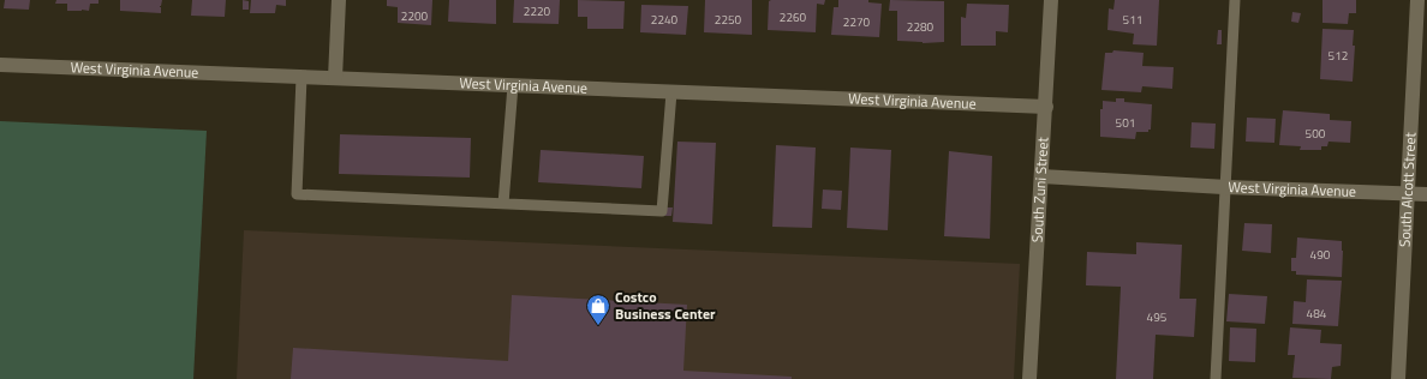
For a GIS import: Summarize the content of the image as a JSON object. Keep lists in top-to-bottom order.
{
  "streets": {
    "street": ["West Virginia Avenue", "South Zuni Street", "South Alcott Street"]
  },
  "crossings": [
    ["West Virginia Avenue", "South Zuni Street"],
    ["West Virginia Avenue", "South Alcott Street"]
  ],
  "places": {
    "shop": ["Costco Business Center"]
  },
  "house_numbers": [
    "2220",
    "2200",
    "2260",
    "2240",
    "2250",
    "511",
    "2270",
    "2280",
    "512",
    "501",
    "500",
    "490",
    "484",
    "495"
  ]
}
